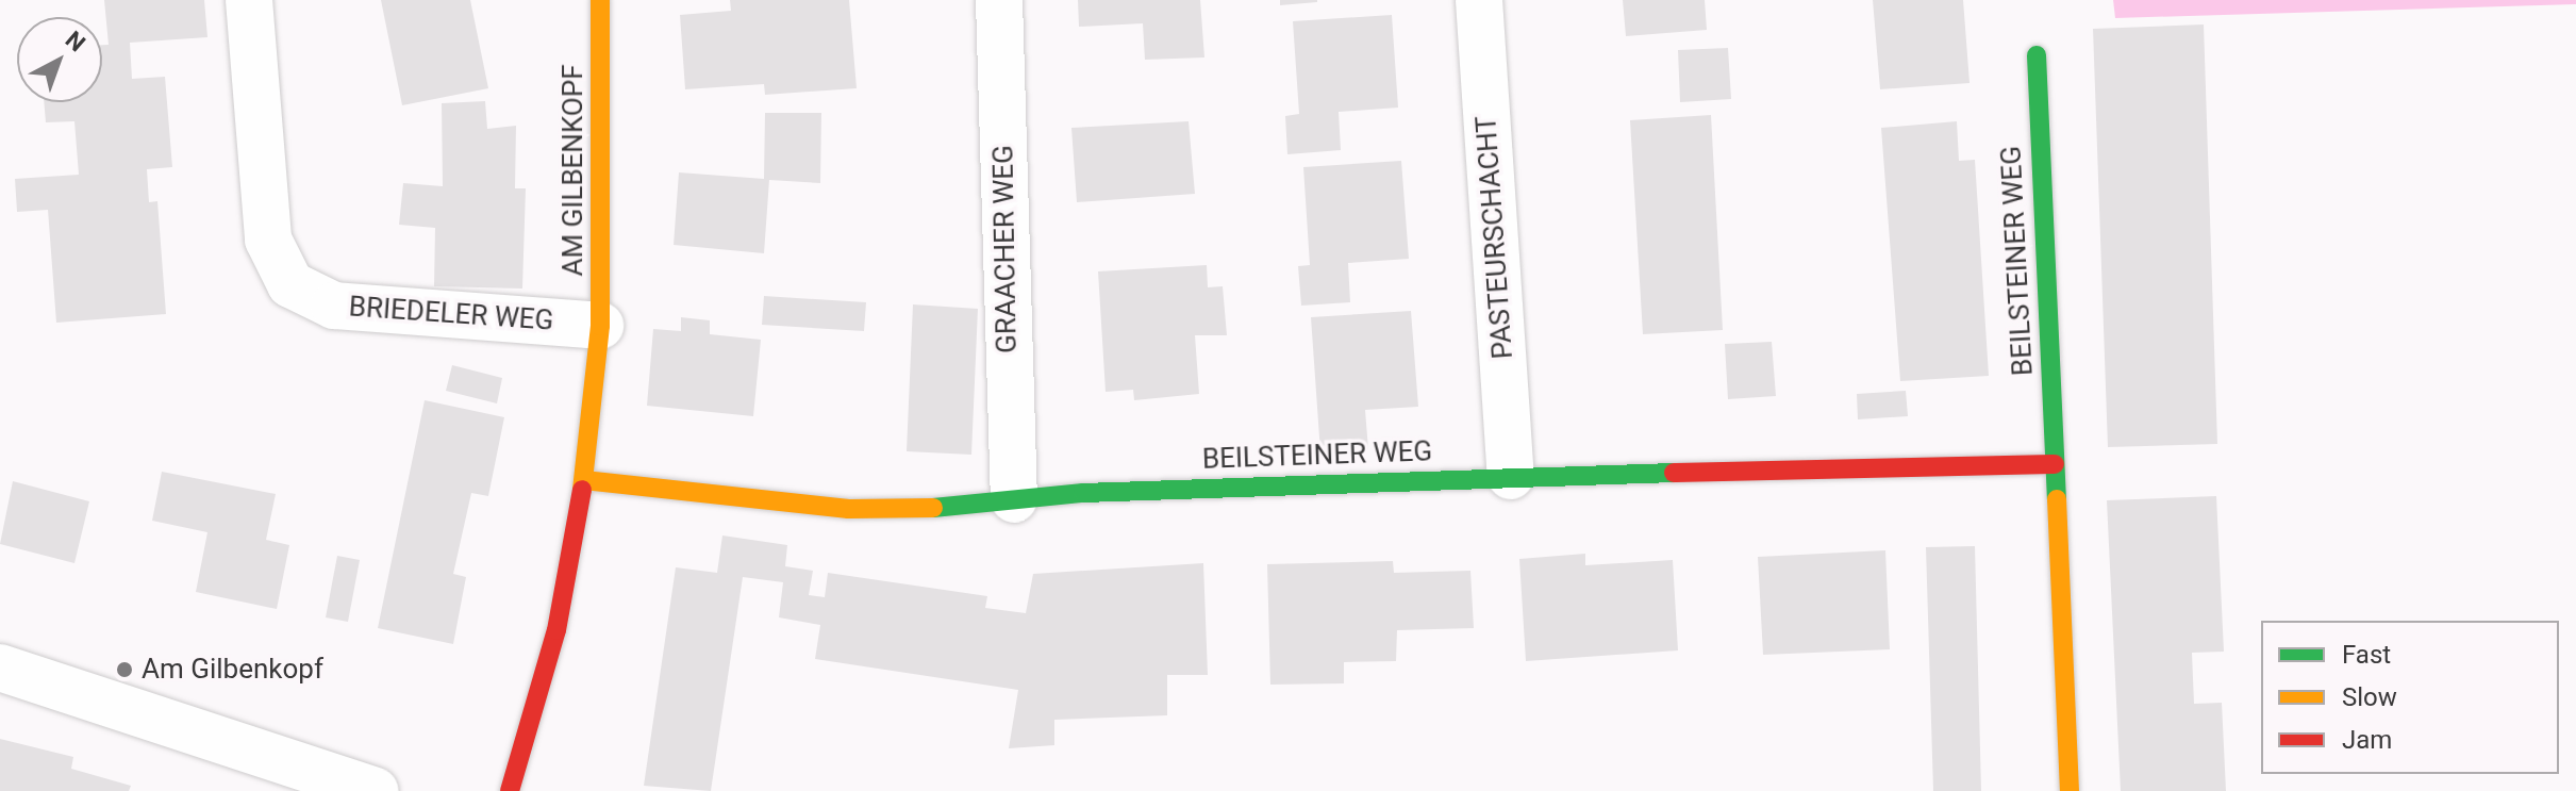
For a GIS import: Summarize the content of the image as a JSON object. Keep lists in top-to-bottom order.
{
  "streets": {
    "street": [
      "AM GILBENKOPF",
      "PASTEURSCHACHT",
      "GRAACHER WEG",
      "BEILSTEINER WEG",
      "BRIEDELER WEG"
    ]
  },
  "crossings": [
    ["AM GILBENKOPF", "BEILSTEINER WEG"],
    ["AM GILBENKOPF", "BRIEDELER WEG"],
    ["PASTEURSCHACHT", "BEILSTEINER WEG"],
    ["GRAACHER WEG", "BEILSTEINER WEG"]
  ],
  "places": ["Am Gilbenkopf"],
  "legend": ["Fast", "Slow", "Jam"],
  "north": "top right"
}
